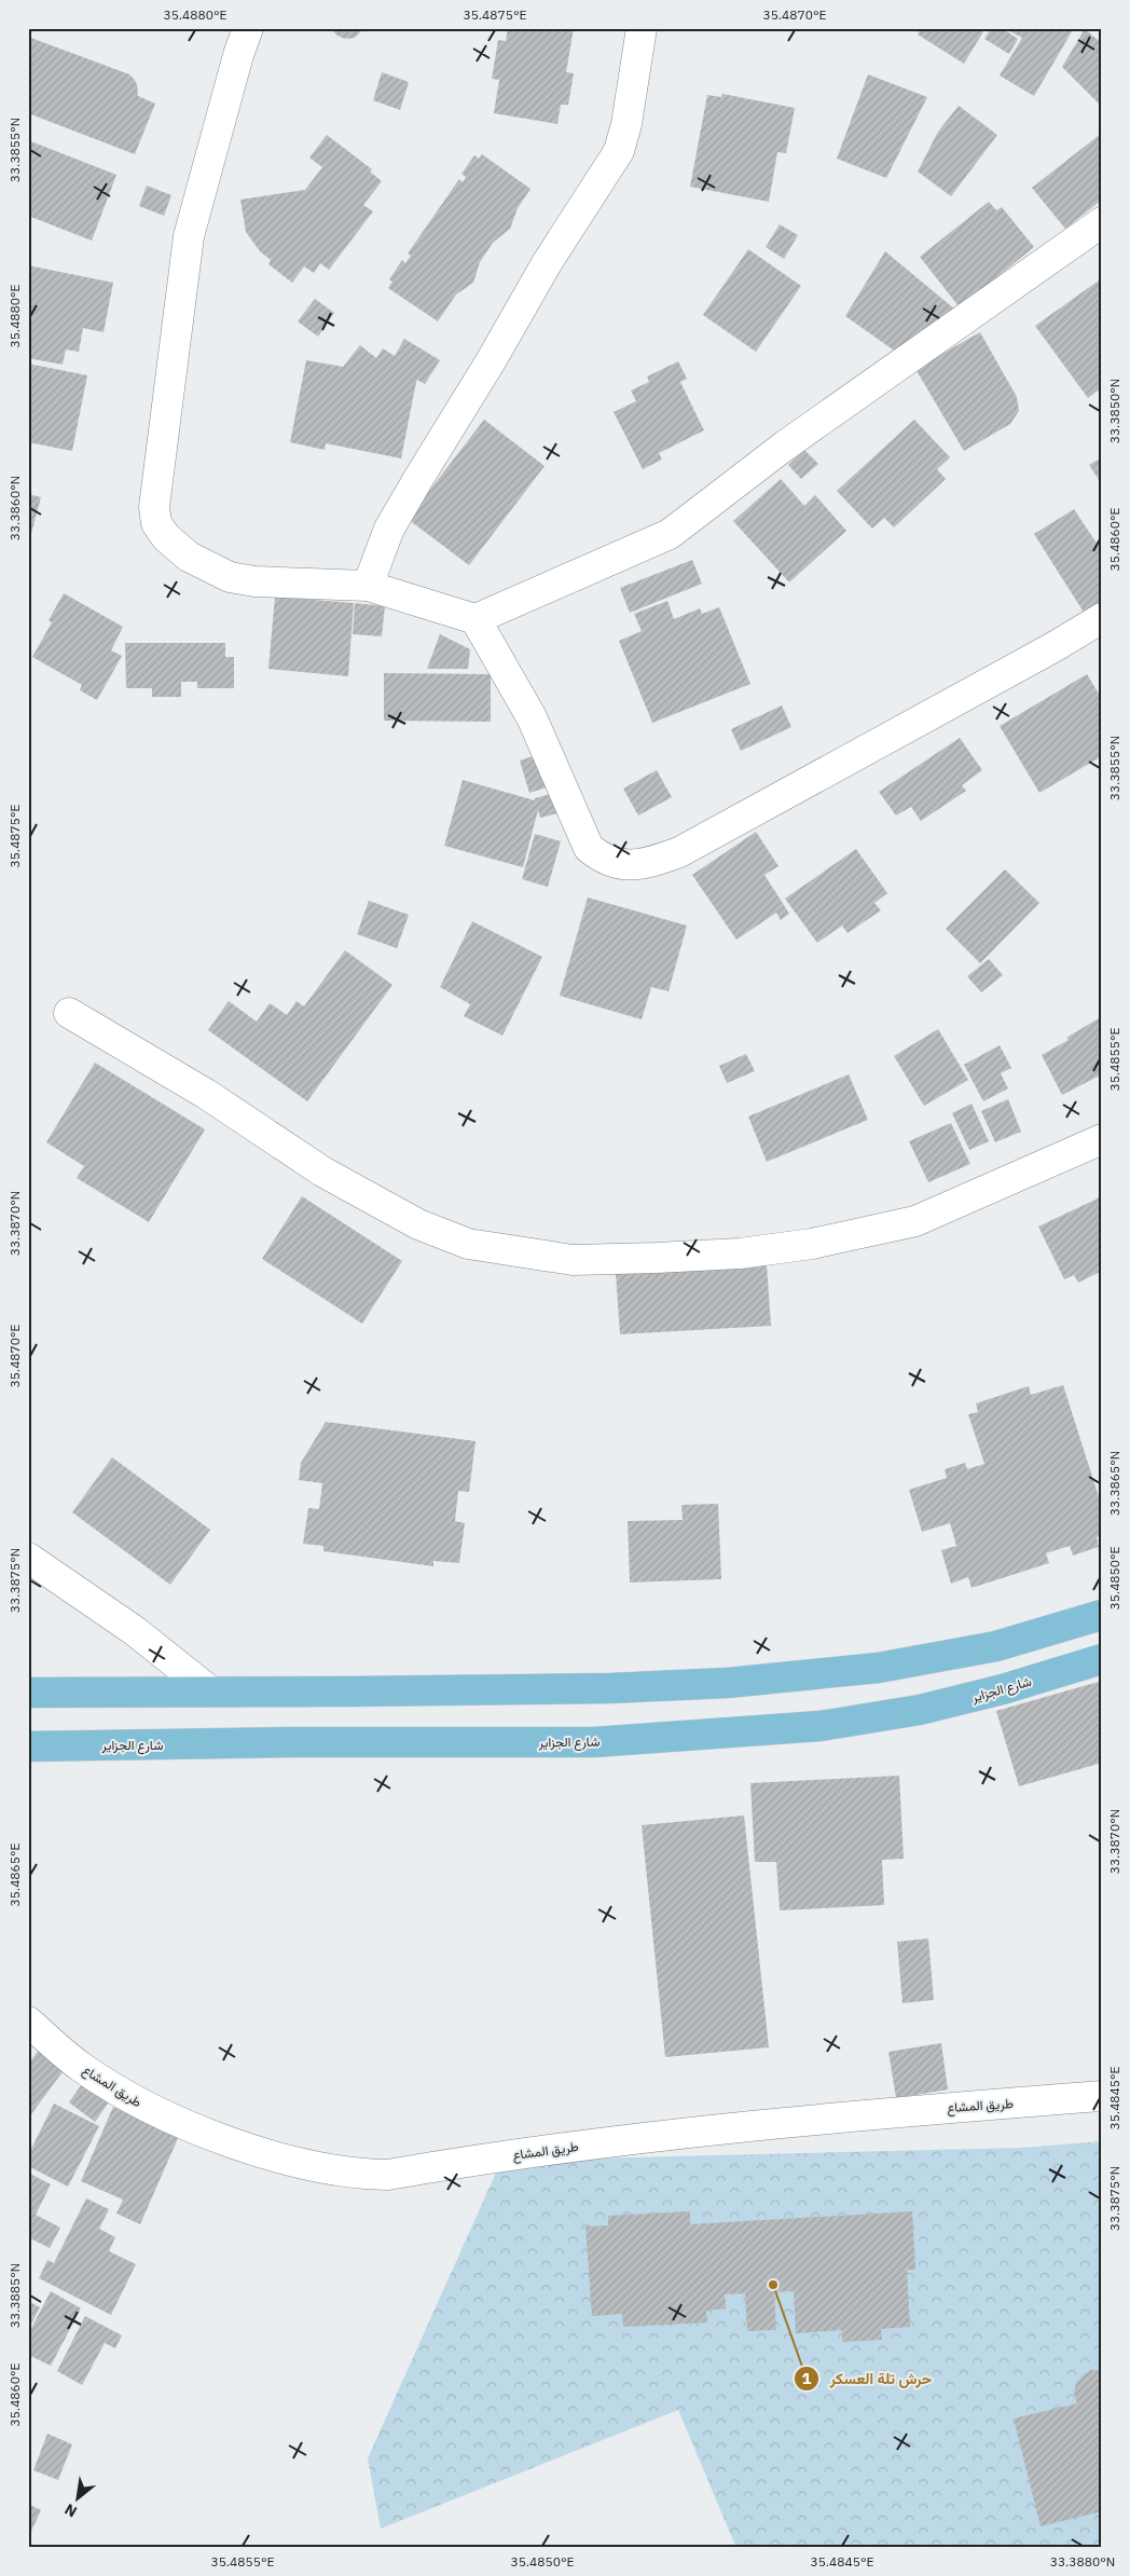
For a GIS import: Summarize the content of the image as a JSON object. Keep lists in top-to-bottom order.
{
  "streets": {
    "main road": ["شارع الجزاير"],
    "street": ["طريق المشاع"]
  },
  "places": ["حرش تلة العسكر"],
  "north": "bottom left",
  "coordinates": [
    "35.4880°E",
    "35.4875°E",
    "35.4870°E",
    "33.3855°N",
    "33.3850°N",
    "33.3860°N",
    "35.4860°E",
    "35.4855°E",
    "33.3870°N",
    "33.3865°N",
    "35.4850°E",
    "33.3875°N",
    "35.4865°E",
    "35.4845°E",
    "33.3885°N",
    "33.3880°N"
  ]
}
